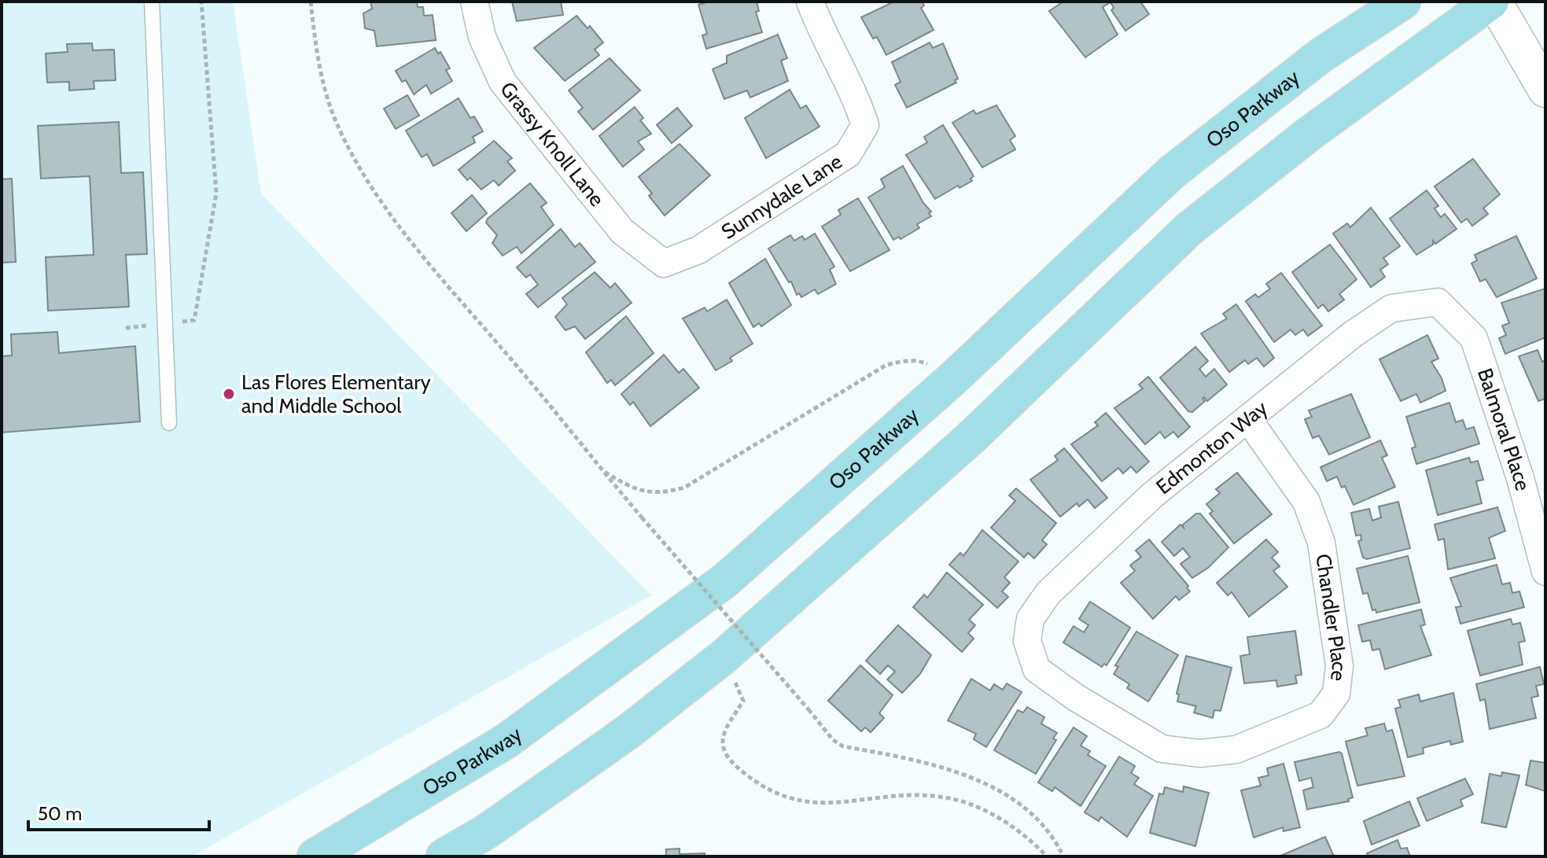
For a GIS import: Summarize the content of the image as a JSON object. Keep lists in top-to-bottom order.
{
  "streets": {
    "main road": ["Oso Parkway"],
    "street": [
      "Grassy Knoll Lane",
      "Sunnydale Lane",
      "Balmoral Place",
      "Edmonton Way",
      "Chandler Place"
    ]
  },
  "crossings": [
    ["Grassy Knoll Lane", "Sunnydale Lane"],
    ["Balmoral Place", "Edmonton Way"],
    ["Edmonton Way", "Chandler Place"]
  ],
  "places": ["Las Flores Elementary and Middle School"],
  "scale_bar": "50 m"
}
